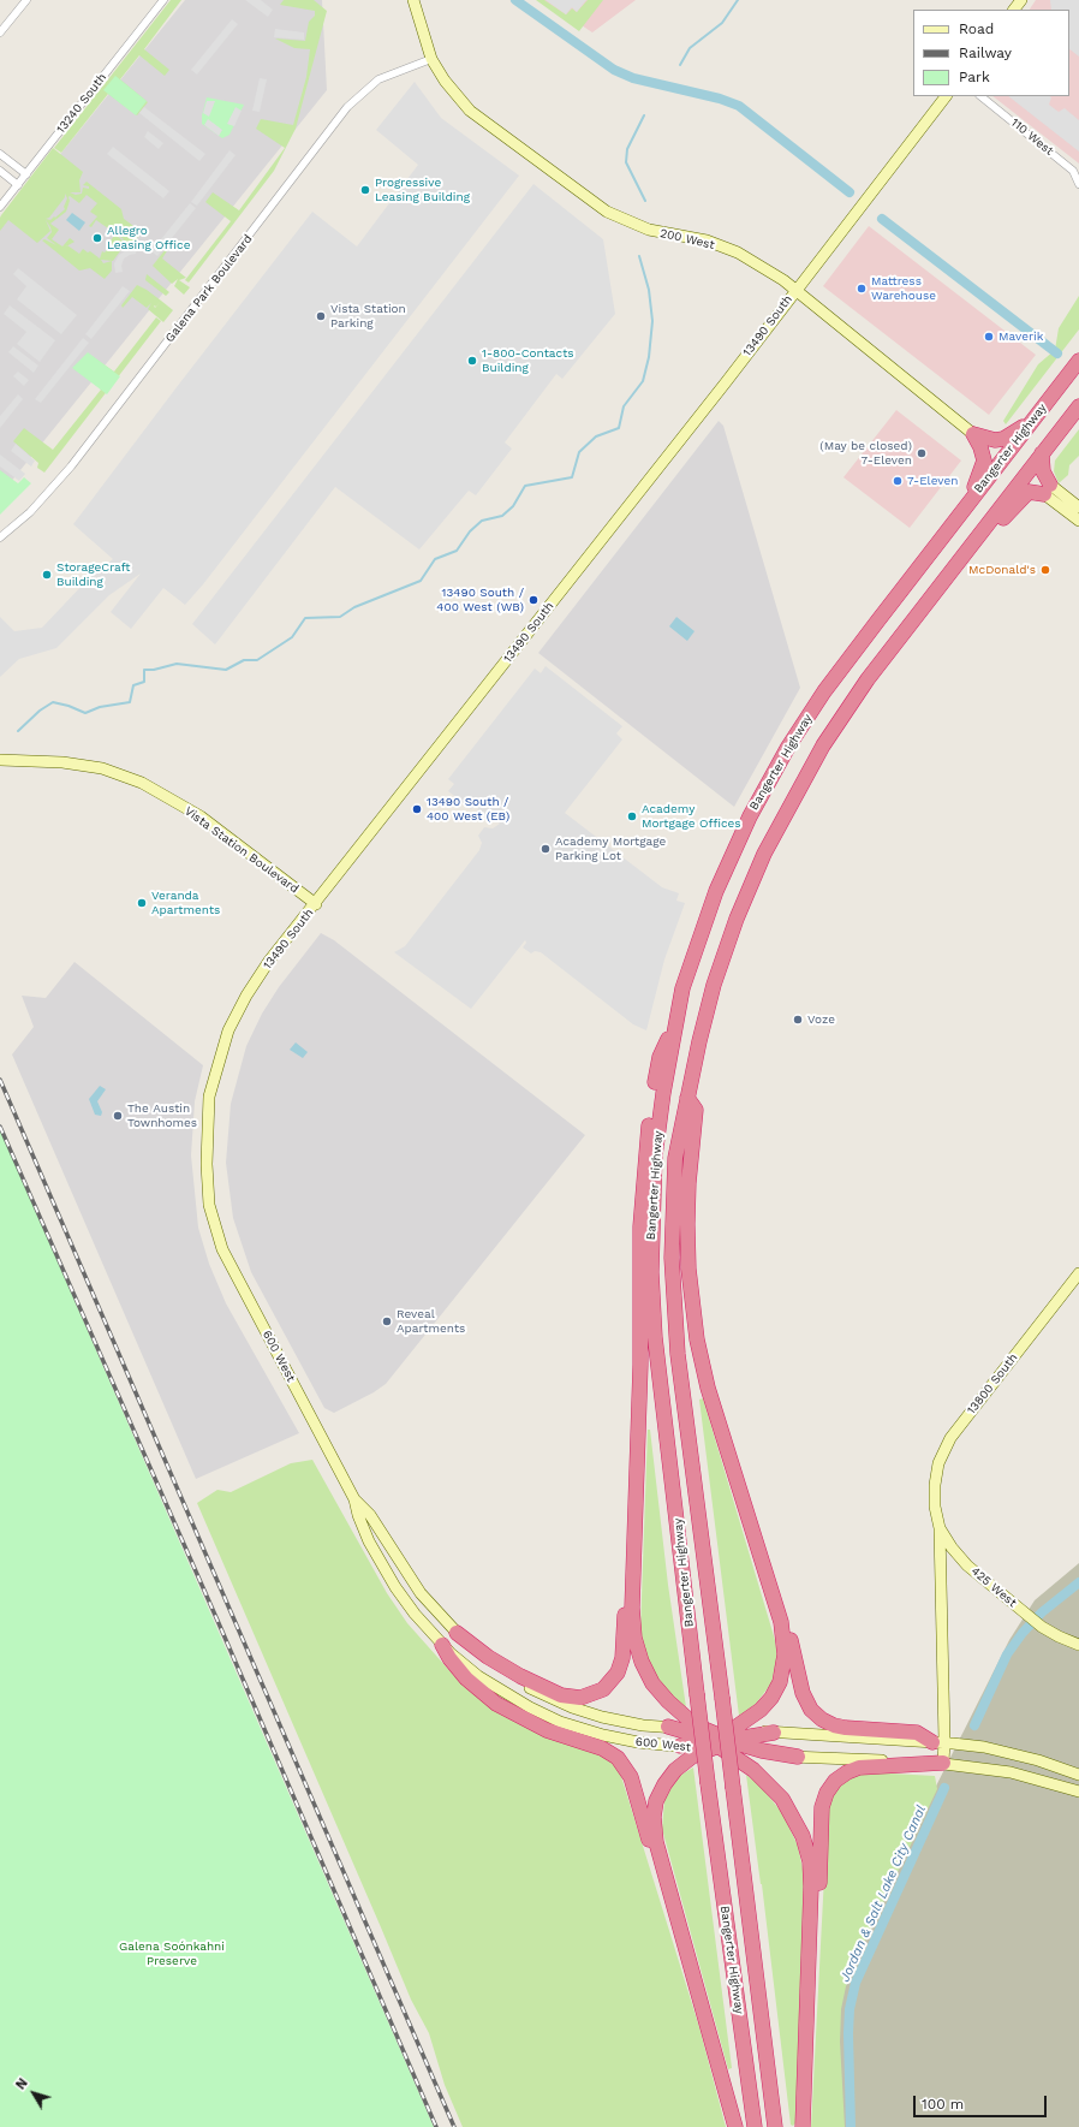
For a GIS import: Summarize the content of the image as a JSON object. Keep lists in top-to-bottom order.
{
  "streets": {
    "highway": ["Bangerter Highway"],
    "main road": [
      "200 West",
      "13490 South",
      "Vista Station Boulevard",
      "600 West",
      "13800 South",
      "425 West"
    ],
    "street": ["13240 South", "110 West", "Galena Park Boulevard"]
  },
  "crossings": [
    ["200 West", "Galena Park Boulevard"],
    ["200 West", "13490 South"],
    ["13490 South", "Vista Station Boulevard"],
    ["13490 South", "600 West"],
    ["13800 South", "425 West"]
  ],
  "water": ["Jordan & Salt Lake City Canal"],
  "parks": ["Galena Soónkahni Preserve"],
  "places": [
    "Progressive Leasing Building",
    "Allegro Leasing Office",
    "Mattress Warehouse",
    "Vista Station Parking",
    "Maverik",
    "1-800-Contacts Building",
    "(May be closed) 7-Eleven",
    "7-Eleven",
    "McDonald's",
    "StorageCraft Building",
    "13490 South / 400 West (WB)",
    "13490 South / 400 West (EB)",
    "Academy Mortgage Offices",
    "Academy Mortgage Parking Lot",
    "Veranda Apartments",
    "Voze",
    "The Austin Townhomes",
    "Reveal Apartments"
  ],
  "legend": ["Road", "Railway", "Park"],
  "scale_bar": "100 m",
  "north": "top left"
}
